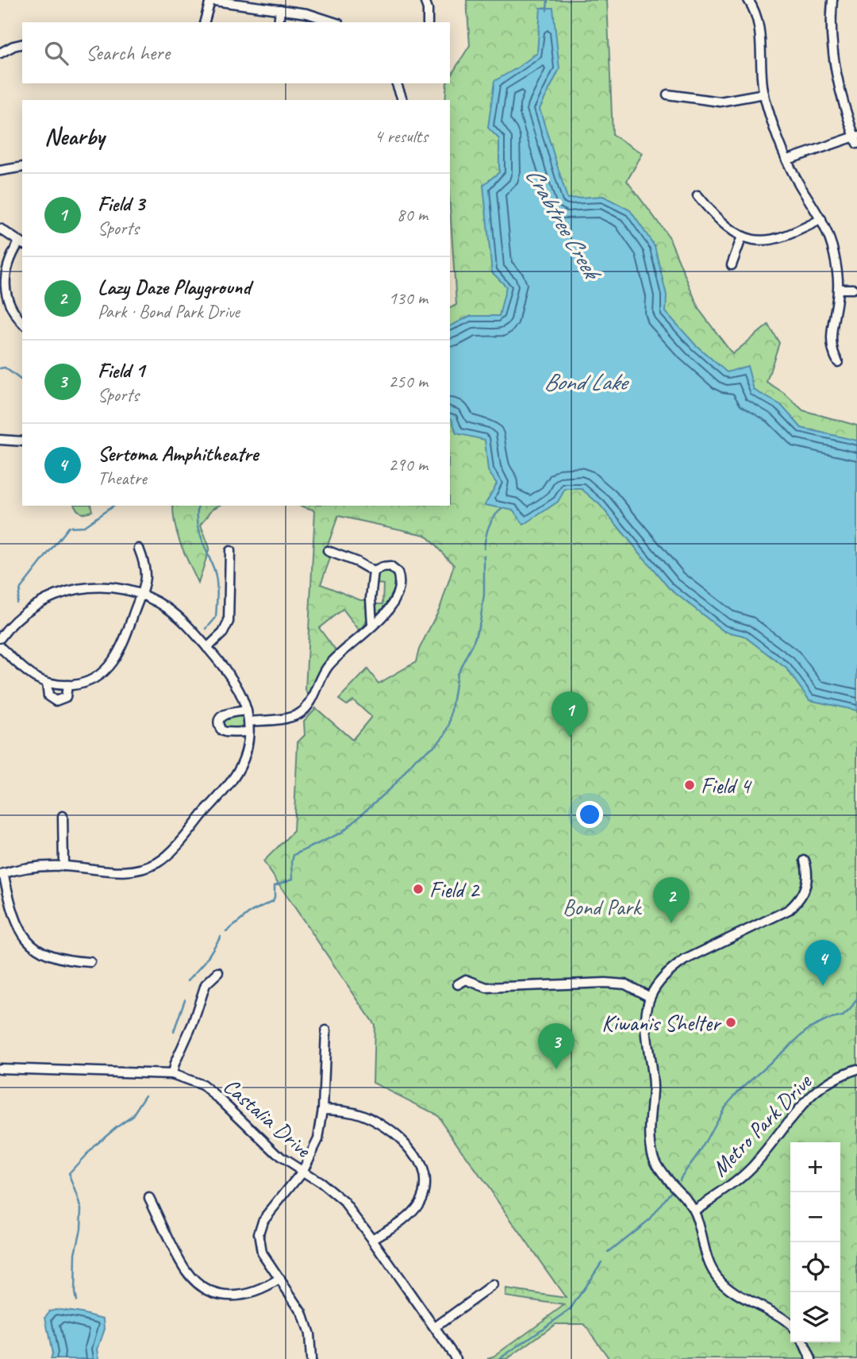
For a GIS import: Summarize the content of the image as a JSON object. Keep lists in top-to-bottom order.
{
  "streets": {
    "street": ["Castalia Drive", "Metro Park Drive"]
  },
  "water": ["Crabtree Creek", "Bond Lake"],
  "parks": ["Bond Park"],
  "places": ["Field 4", "Field 2", "Kiwanis Shelter"],
  "page": {
    "search": "Search here",
    "heading": ["Nearby", "4 results"],
    "list": [
      {
        "mark": "1",
        "name": "Field 3",
        "note": "Sports",
        "value": "80 m"
      },
      {
        "mark": "2",
        "name": "Lazy Daze Playground",
        "note": "Park · Bond Park Drive",
        "value": "130 m"
      },
      {
        "mark": "3",
        "name": "Field 1",
        "note": "Sports",
        "value": "250 m"
      },
      {
        "mark": "4",
        "name": "Sertoma Amphitheatre",
        "note": "Theatre",
        "value": "290 m"
      }
    ],
    "pins": [
      "1",
      "2",
      "4",
      "3"
    ],
    "map_buttons": ["+", "−"]
  }
}
